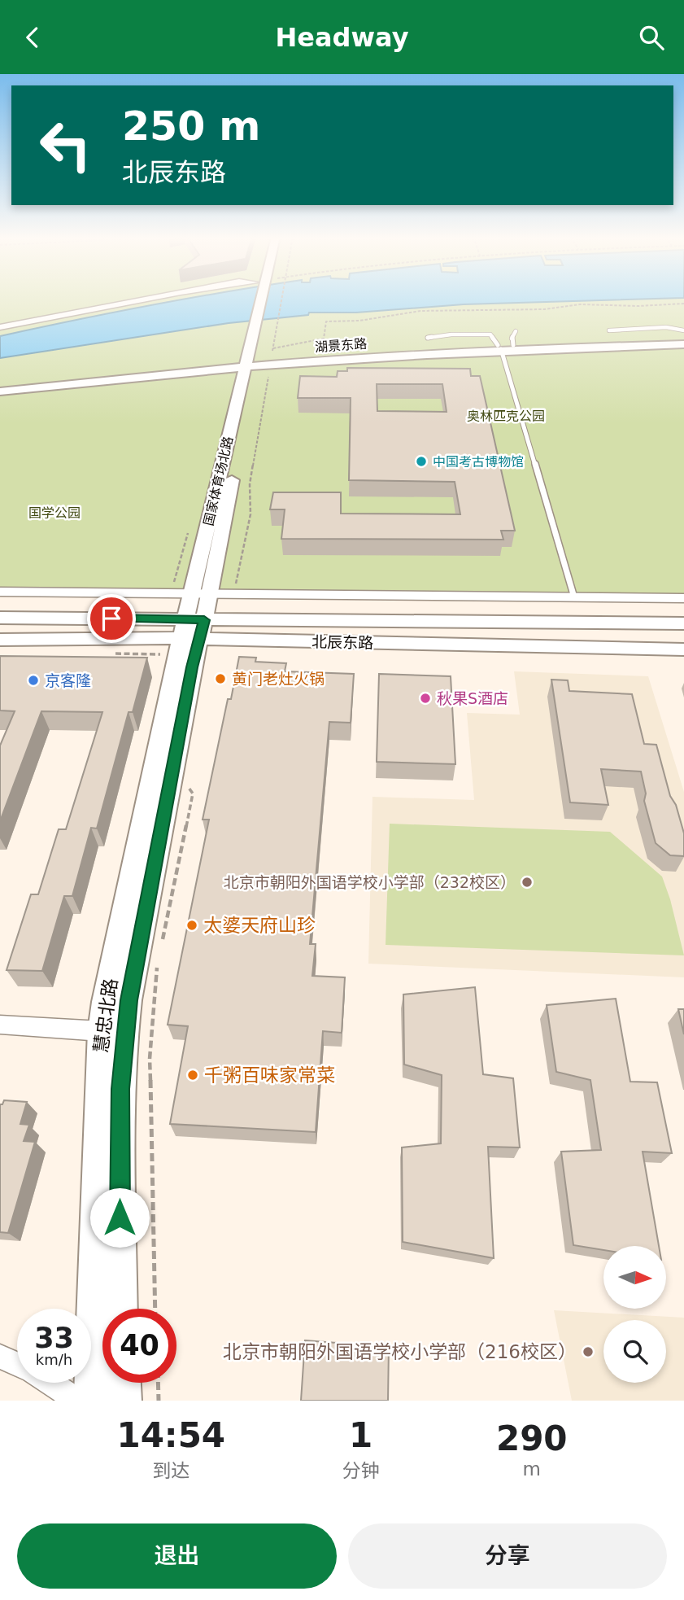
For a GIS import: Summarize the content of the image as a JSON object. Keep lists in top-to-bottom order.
{
  "streets": {
    "street": [
      "湖景东路",
      "国家体育场北路",
      "北辰东路",
      "慧忠北路"
    ]
  },
  "crossings": [
    ["湖景东路", "国家体育场北路"],
    ["国家体育场北路", "北辰东路"],
    ["国家体育场北路", "慧忠北路"],
    ["北辰东路", "慧忠北路"]
  ],
  "parks": ["奥林匹克公园", "国学公园"],
  "places": [
    "中国考古博物馆",
    "黄门老灶火锅",
    "京客隆",
    "秋果S酒店",
    "北京市朝阳外国语学校小学部（232校区）",
    "太婆天府山珍",
    "千粥百味家常菜",
    "北京市朝阳外国语学校小学部（216校区）"
  ],
  "north": "right",
  "page": {
    "header": "Headway",
    "turn": ["250 m", "北辰东路"],
    "speed": "33 km/h",
    "limit": "40",
    "eta": [
      "14:54",
      "到达",
      "1",
      "分钟",
      "290",
      "m"
    ],
    "buttons": ["退出", "分享"]
  }
}
